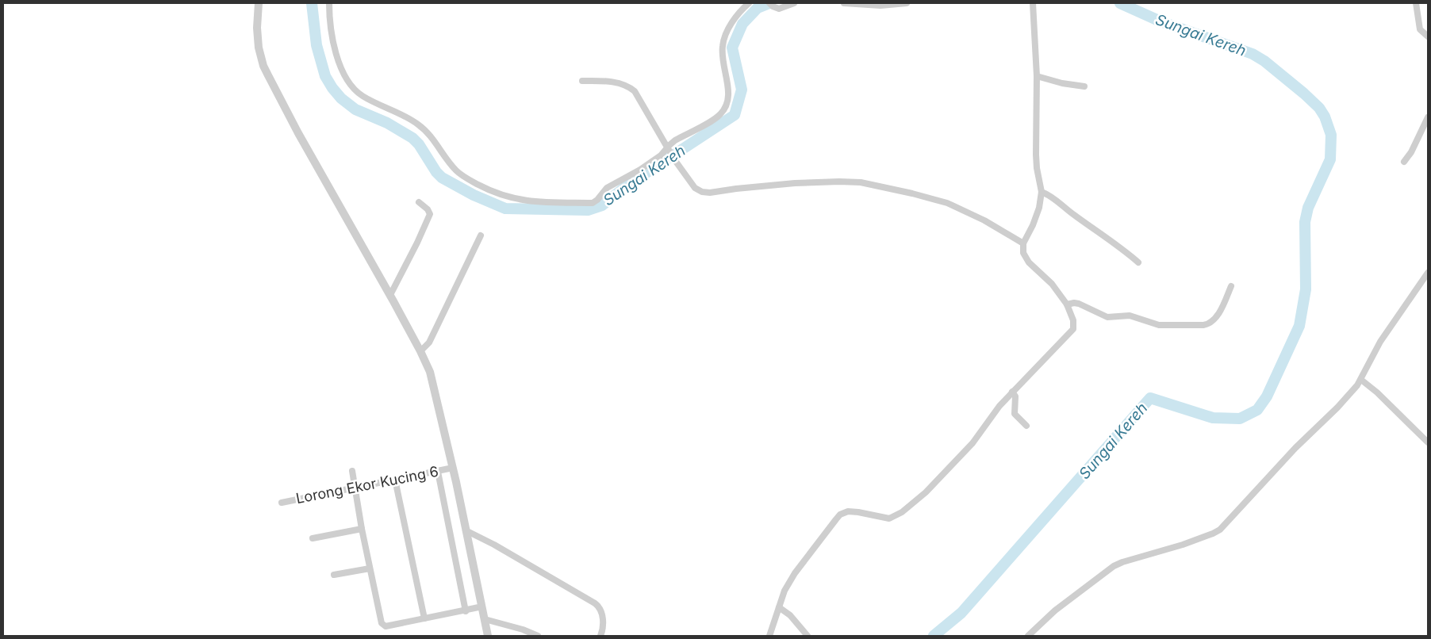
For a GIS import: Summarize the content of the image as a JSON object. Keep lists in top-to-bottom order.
{
  "streets": {
    "street": ["Lorong Ekor Kucing 6"]
  },
  "water": ["Sungai Kereh"]
}
